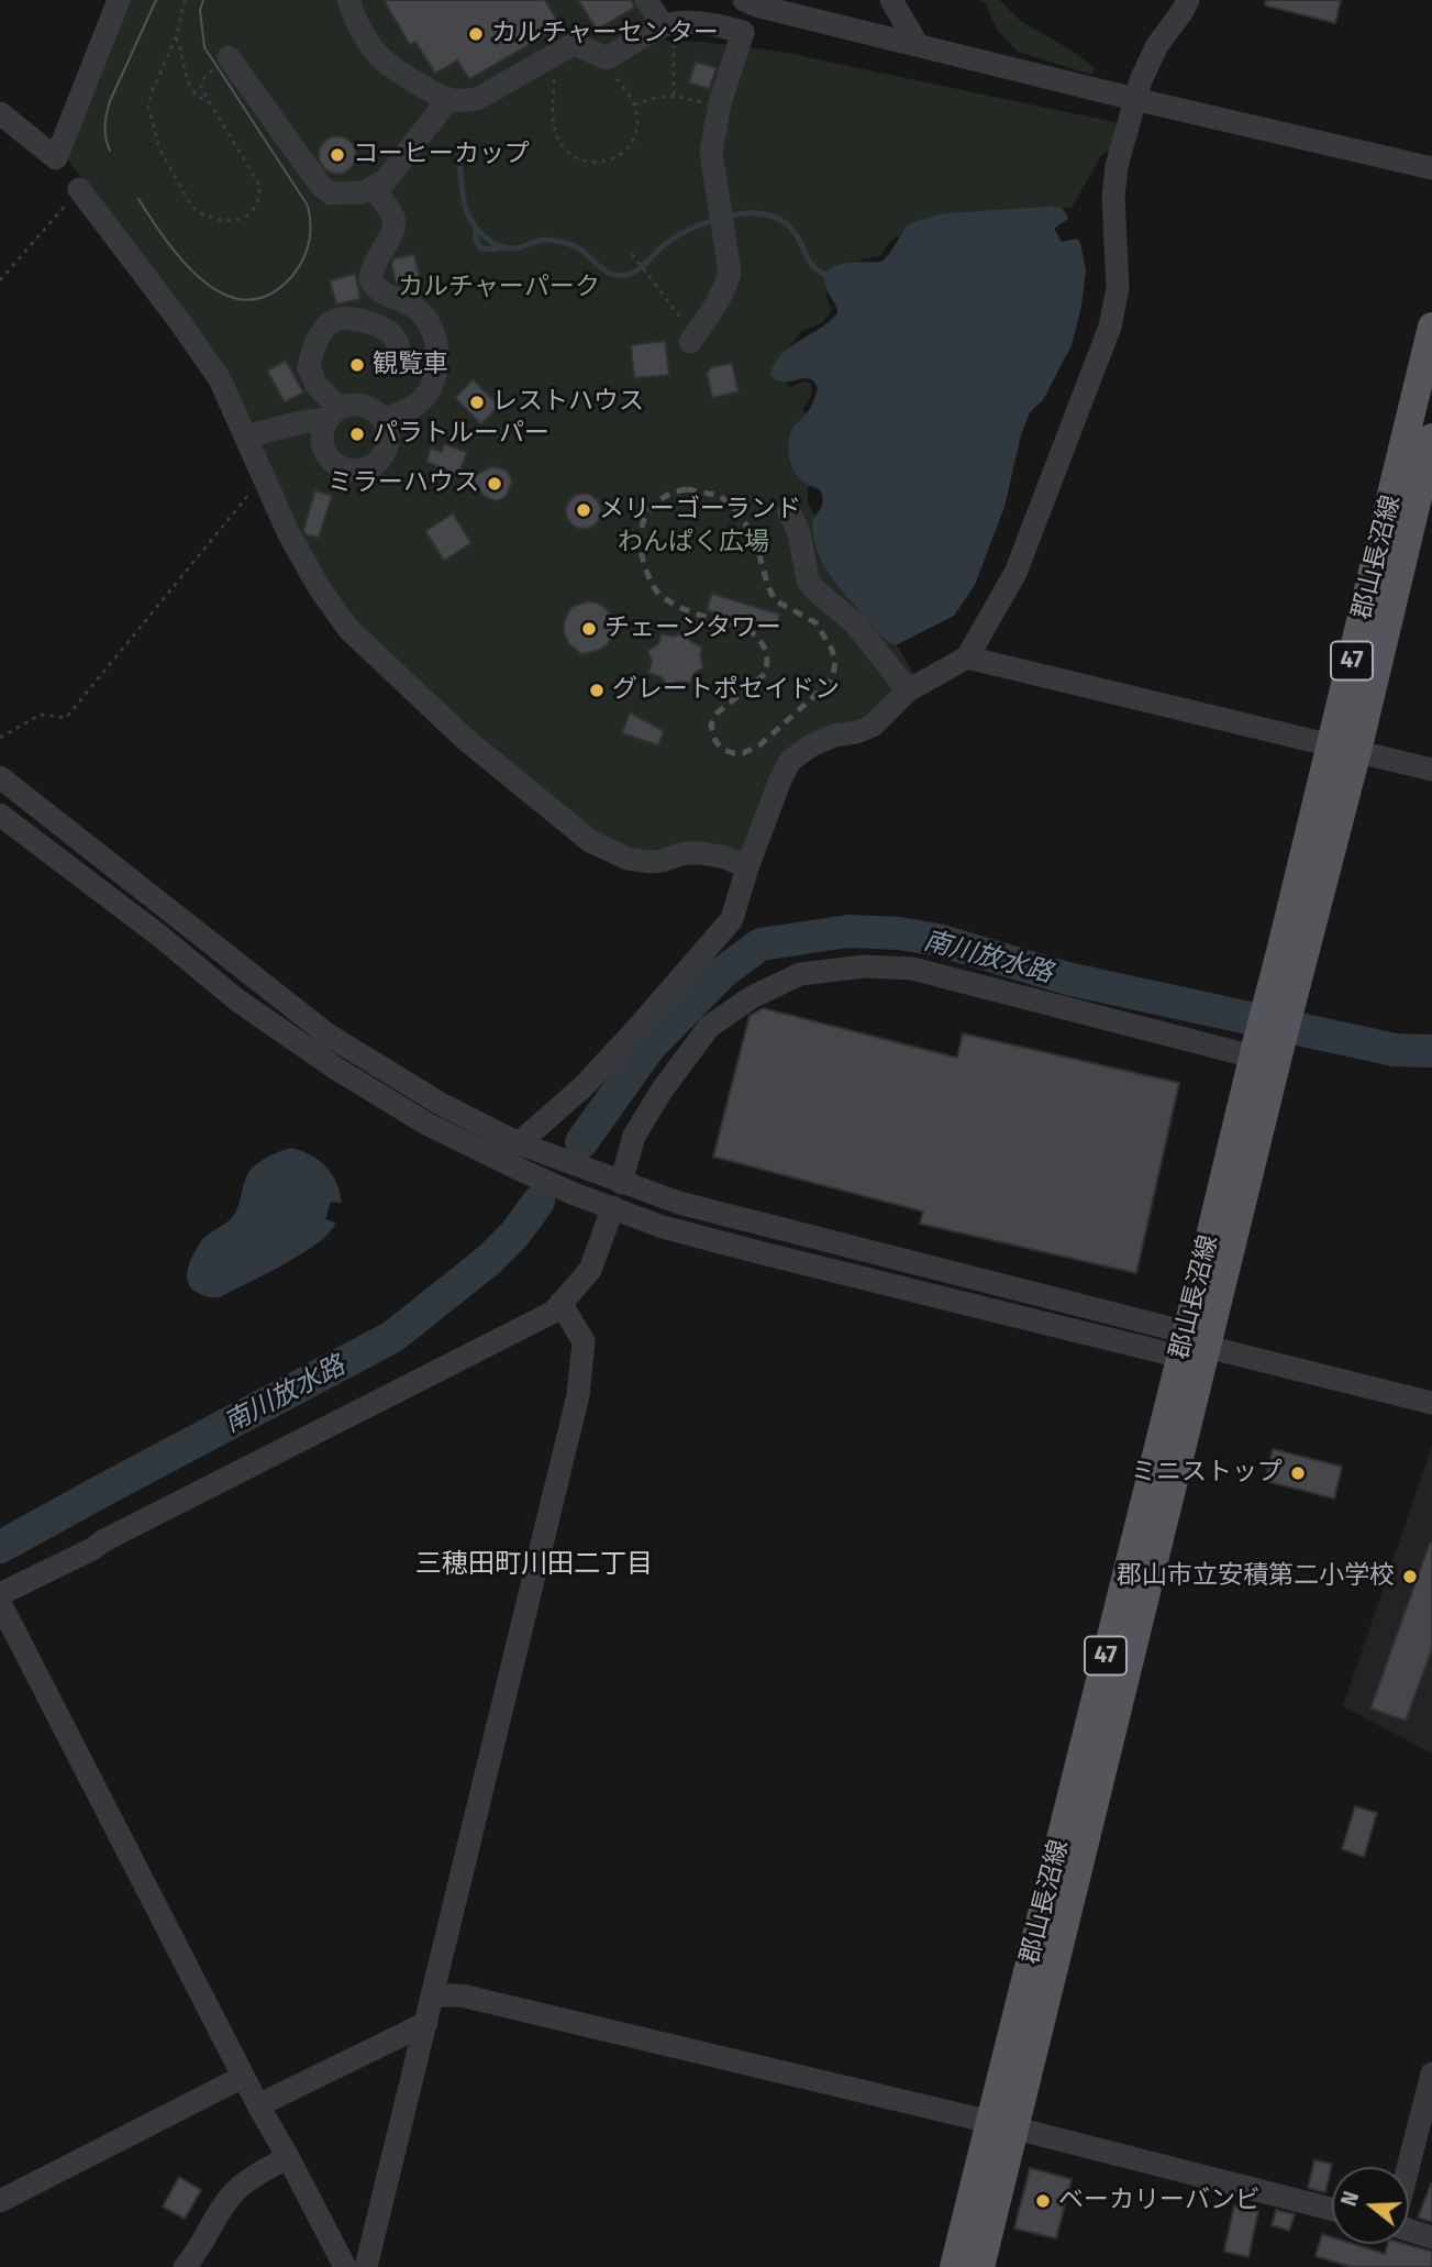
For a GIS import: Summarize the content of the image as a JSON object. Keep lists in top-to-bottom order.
{
  "streets": {
    "main road": ["郡山長沼線", "47"]
  },
  "districts": ["三穂田町川田二丁目"],
  "water": ["南川放水路"],
  "parks": ["カルチャーパーク", "わんぱく広場"],
  "places": [
    "カルチャーセンター",
    "コーヒーカップ",
    "観覧車",
    "レストハウス",
    "パラトルーパー",
    "ミラーハウス",
    "メリーゴーランド",
    "チェーンタワー",
    "グレートポセイドン",
    "ミニストップ",
    "郡山市立安積第二小学校",
    "ベーカリーバンビ"
  ],
  "north": "left"
}
